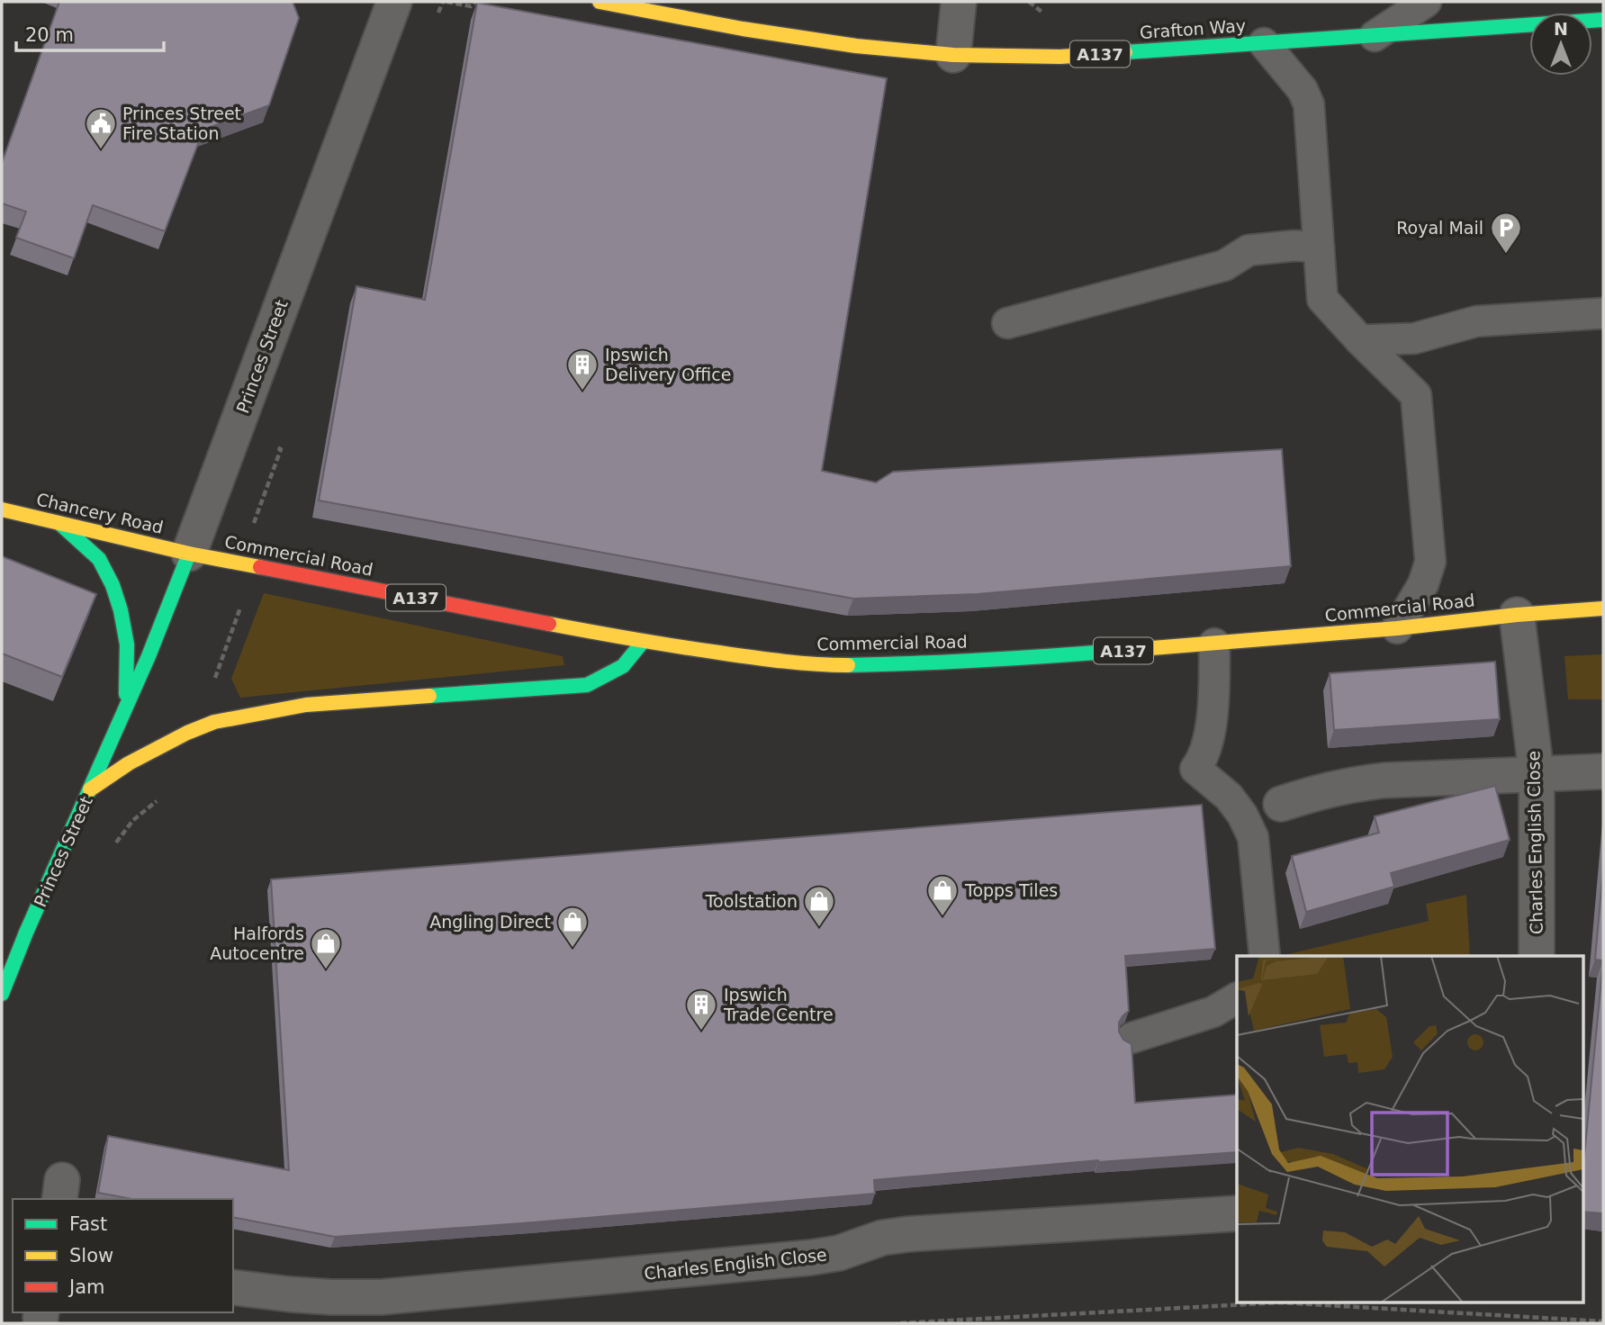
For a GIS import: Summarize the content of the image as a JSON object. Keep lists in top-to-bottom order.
{
  "streets": {
    "main road": [
      "Grafton Way",
      "A137",
      "Princes Street",
      "Chancery Road",
      "Commercial Road"
    ],
    "street": ["Charles English Close"]
  },
  "crossings": [
    ["Princes Street", "Chancery Road"],
    ["Princes Street", "Commercial Road"],
    ["Chancery Road", "Commercial Road"],
    ["Commercial Road", "Charles English Close"]
  ],
  "places": {
    "public building": ["Princes Street Fire Station"],
    "parking": ["Royal Mail"],
    "building": ["Ipswich Delivery Office", "Ipswich Trade Centre"],
    "shop": [
      "Topps Tiles",
      "Toolstation",
      "Angling Direct",
      "Halfords Autocentre"
    ]
  },
  "legend": ["Fast", "Slow", "Jam"],
  "scale_bar": "20 m",
  "north": "top"
}
